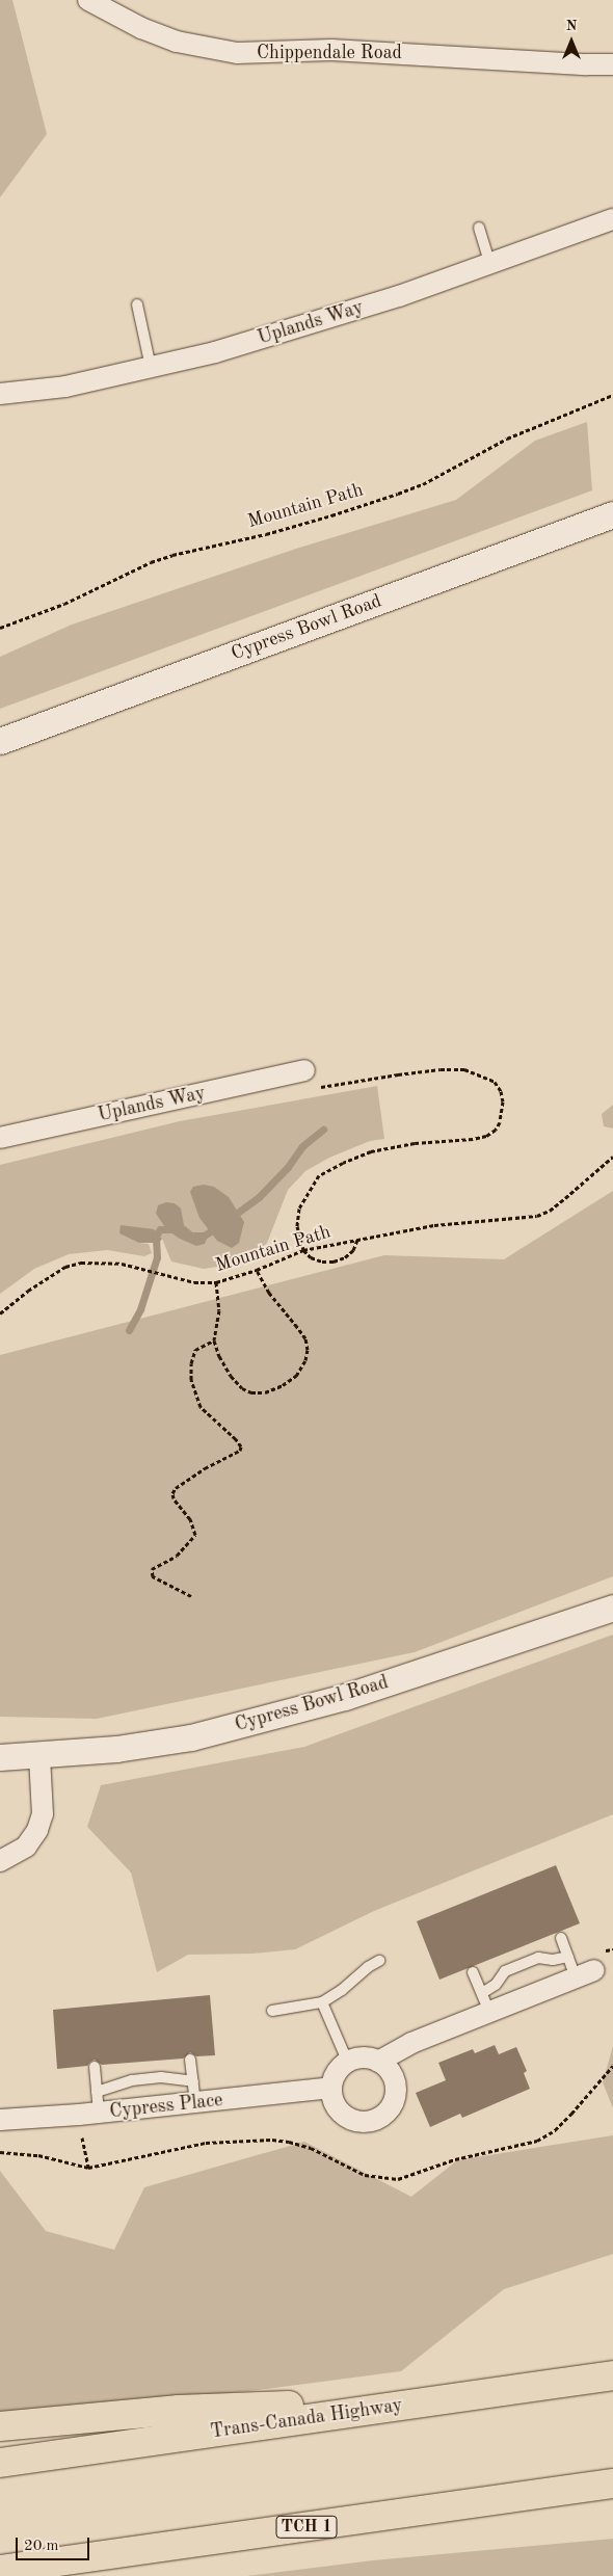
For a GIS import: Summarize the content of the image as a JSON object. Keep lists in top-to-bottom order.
{
  "streets": {
    "highway": ["Trans-Canada Highway", "TCH 1"],
    "street": [
      "Chippendale Road",
      "Uplands Way",
      "Cypress Bowl Road",
      "Cypress Place"
    ],
    "path": ["Mountain Path"]
  },
  "scale_bar": "20 m",
  "north": "top"
}
